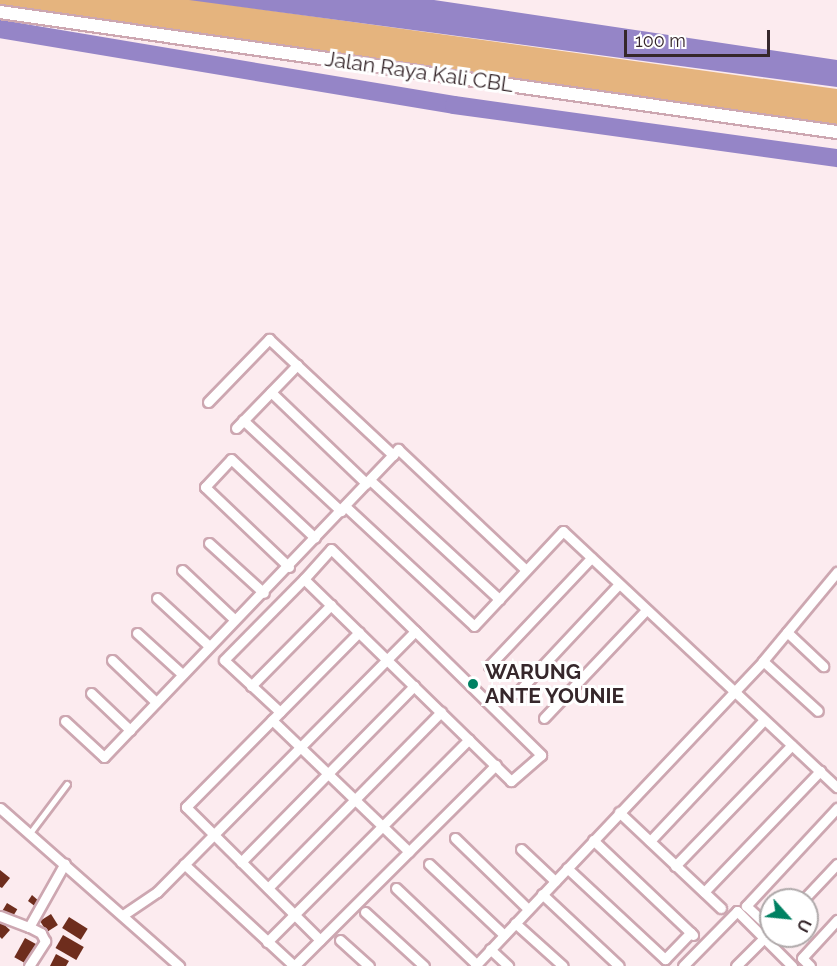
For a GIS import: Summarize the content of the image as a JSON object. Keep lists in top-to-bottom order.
{
  "streets": {
    "main road": ["Jalan Raya Kali CBL"]
  },
  "places": ["WARUNG ANTE YOUNIE"],
  "scale_bar": "100 m",
  "north": "bottom right"
}
